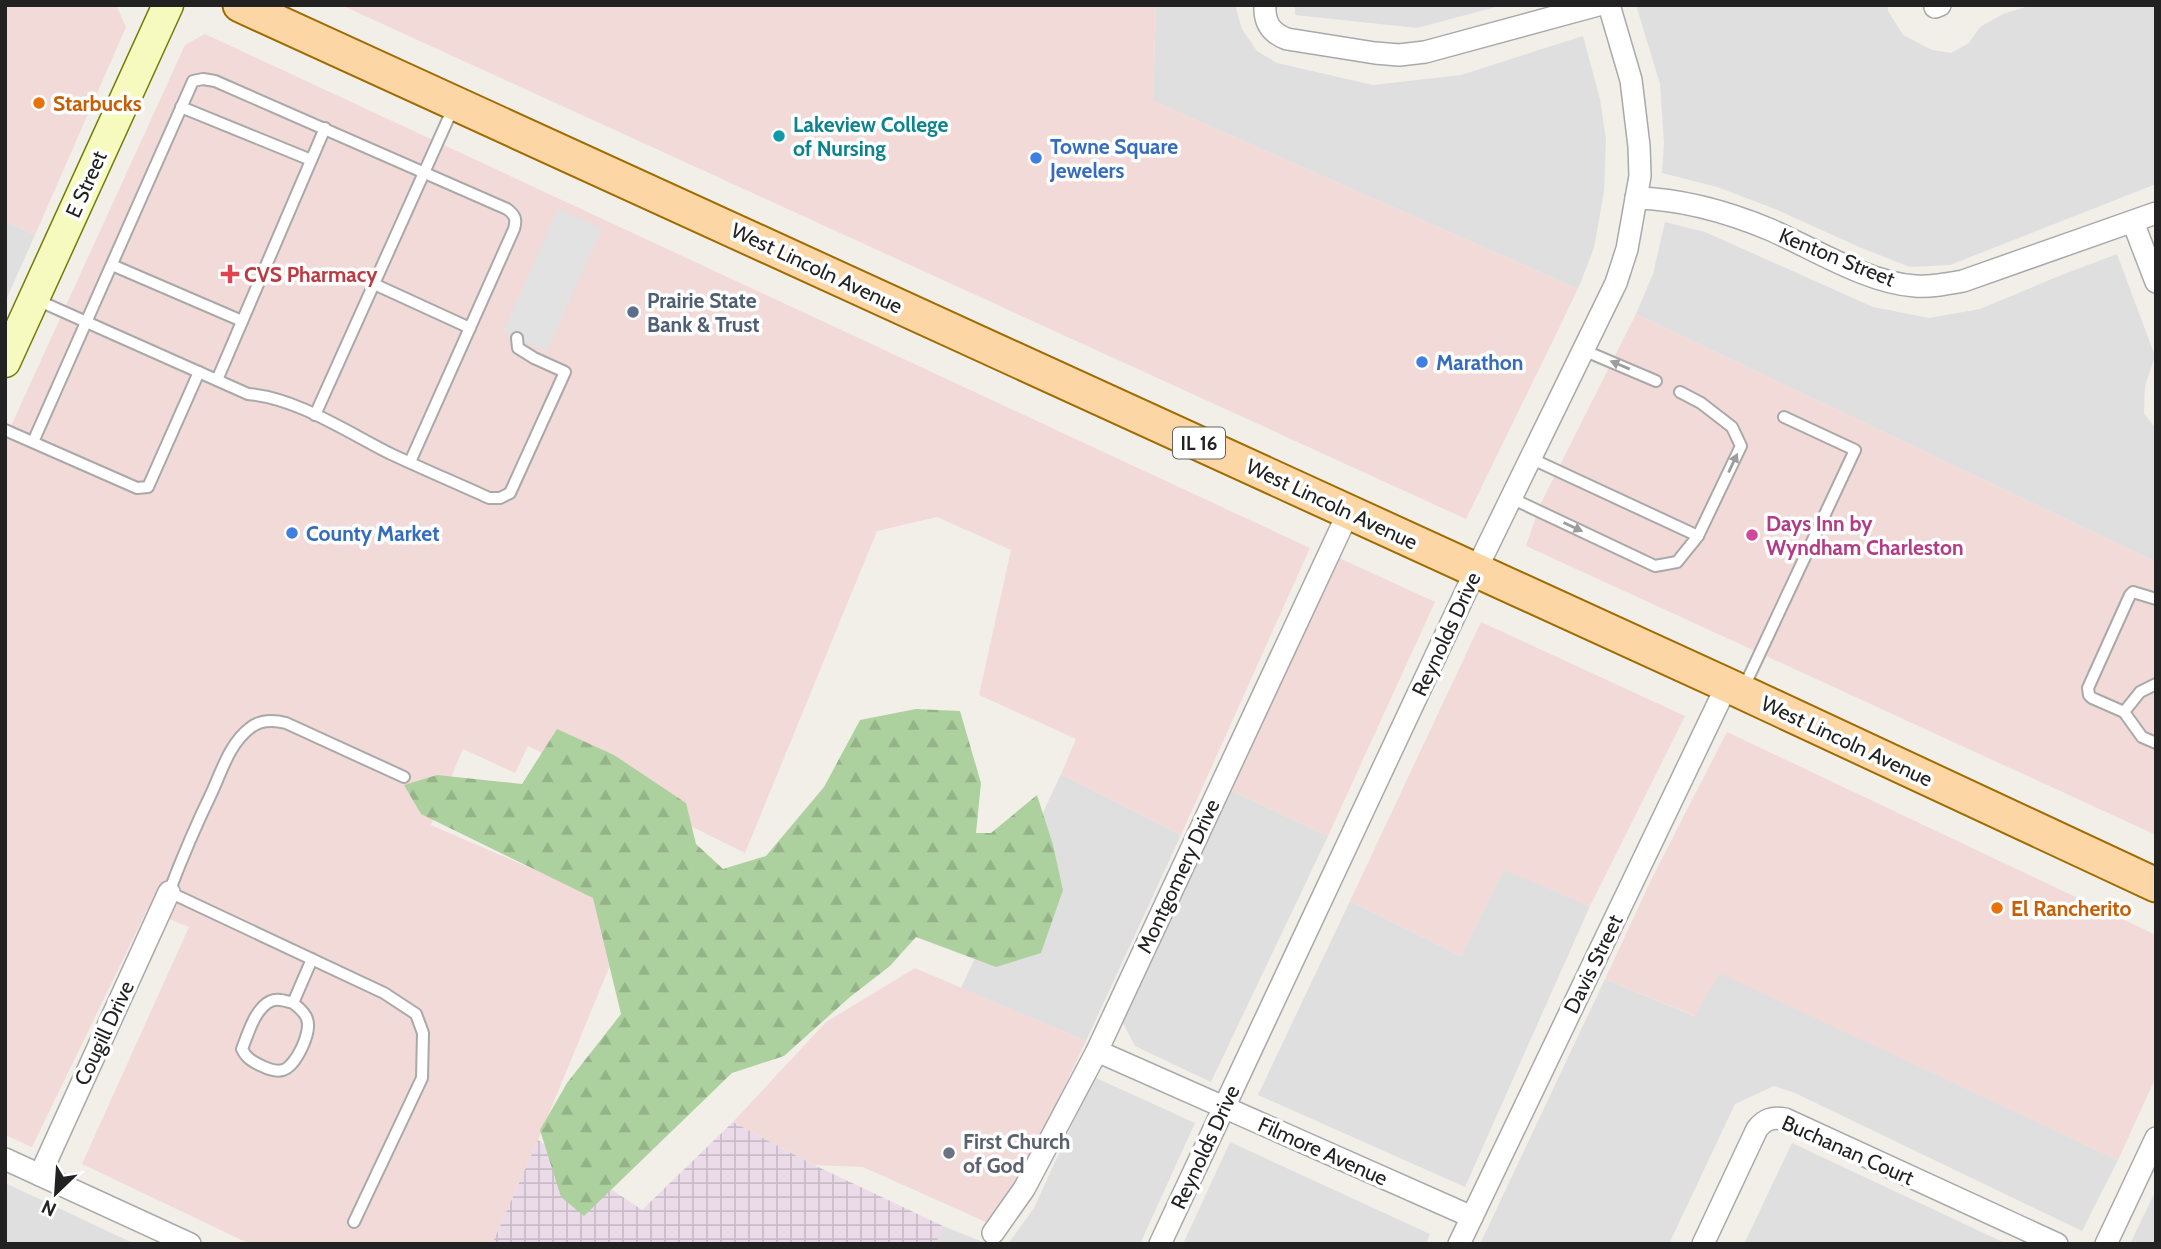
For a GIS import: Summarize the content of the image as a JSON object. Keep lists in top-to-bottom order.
{
  "streets": {
    "main road": ["West Lincoln Avenue", "IL 16"],
    "street": [
      "E Street",
      "Kenton Street",
      "Reynolds Drive",
      "Montgomery Drive",
      "Davis Street",
      "Cougill Drive",
      "Buchanan Court",
      "Filmore Avenue"
    ]
  },
  "crossings": [
    ["Kenton Street", "Reynolds Drive"],
    ["West Lincoln Avenue", "Reynolds Drive"],
    ["West Lincoln Avenue", "Montgomery Drive"],
    ["West Lincoln Avenue", "Davis Street"],
    ["Reynolds Drive", "Filmore Avenue"],
    ["Montgomery Drive", "Filmore Avenue"],
    ["Davis Street", "Filmore Avenue"]
  ],
  "places": {
    "other": [
      "Starbucks",
      "Lakeview College of Nursing",
      "Towne Square Jewelers",
      "Prairie State Bank & Trust",
      "Marathon",
      "County Market",
      "Days Inn by Wyndham Charleston",
      "El Rancherito",
      "First Church of God"
    ],
    "health": ["CVS Pharmacy"]
  },
  "north": "bottom left"
}
